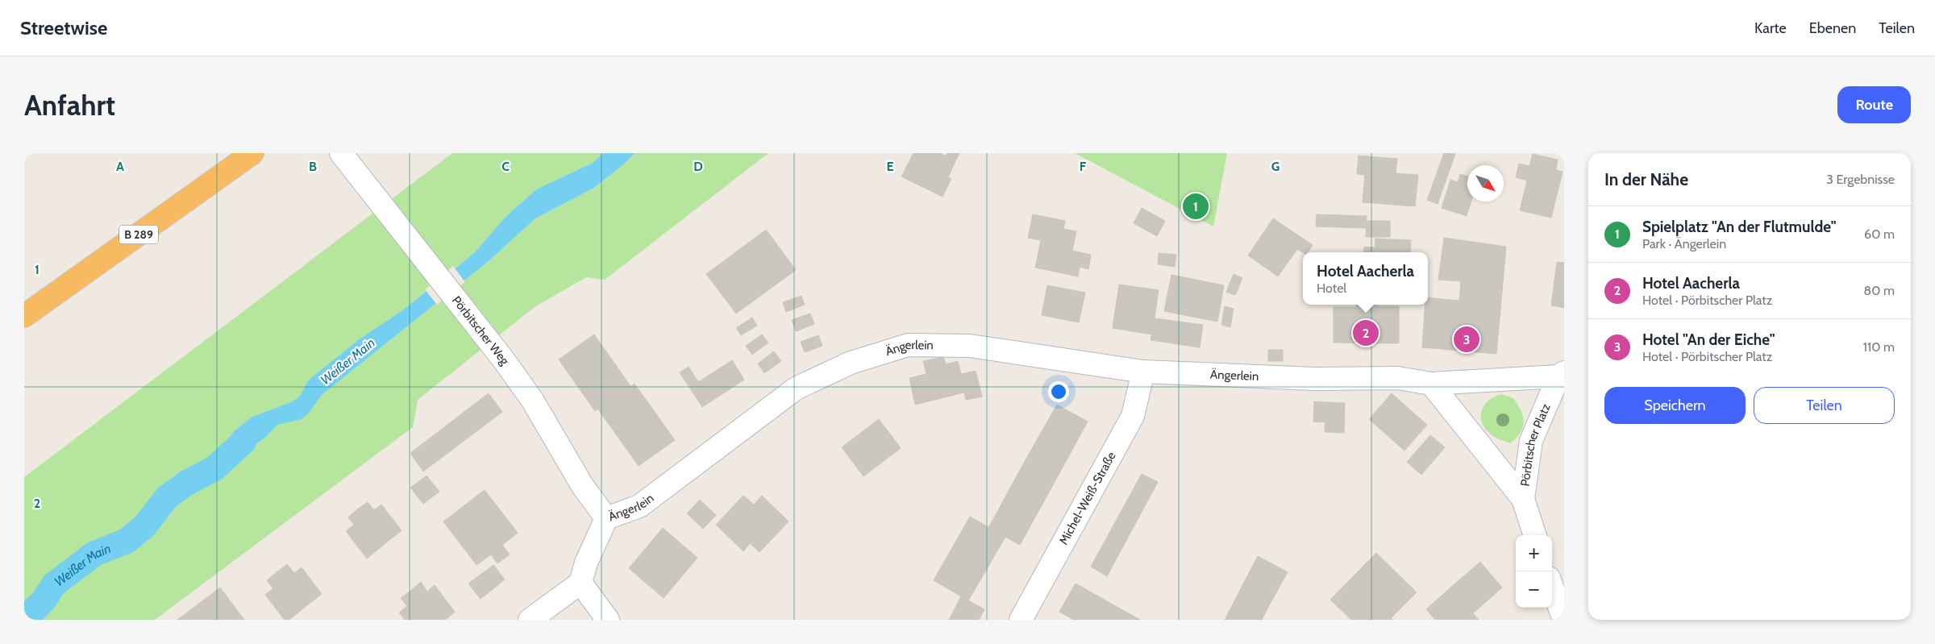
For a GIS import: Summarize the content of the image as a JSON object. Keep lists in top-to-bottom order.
{
  "streets": {
    "highway": ["B 289"],
    "street": [
      "Pörbitscher Weg",
      "Ängerlein",
      "Pörbitscher Platz",
      "Michel-Weiß-Straße"
    ]
  },
  "crossings": [
    ["Pörbitscher Weg", "Ängerlein"],
    ["Ängerlein", "Pörbitscher Platz"],
    ["Ängerlein", "Michel-Weiß-Straße"]
  ],
  "water": ["Weißer Main"],
  "north": "bottom right",
  "page": {
    "header": "Streetwise",
    "nav": ["Karte", "Ebenen", "Teilen"],
    "buttons": [
      "Route",
      ["Speichern", "Teilen"]
    ],
    "title": "Anfahrt",
    "heading": ["In der Nähe", "3 Ergebnisse"],
    "pins": ["1", "2", "3"],
    "list": [
      {
        "mark": "1",
        "name": "Spielplatz \"An der Flutmulde\"",
        "note": "Park · Ängerlein",
        "value": "60 m"
      },
      {
        "mark": "2",
        "name": "Hotel Aacherla",
        "note": "Hotel · Pörbitscher Platz",
        "value": "80 m"
      },
      {
        "mark": "3",
        "name": "Hotel \"An der Eiche\"",
        "note": "Hotel · Pörbitscher Platz",
        "value": "110 m"
      }
    ],
    "popup": ["Hotel Aacherla", "Hotel"],
    "map_buttons": ["+", "−"]
  },
  "grid": {
    "columns": [
      "A",
      "B",
      "C",
      "D",
      "E",
      "F",
      "G"
    ],
    "rows": ["1", "2"]
  }
}
